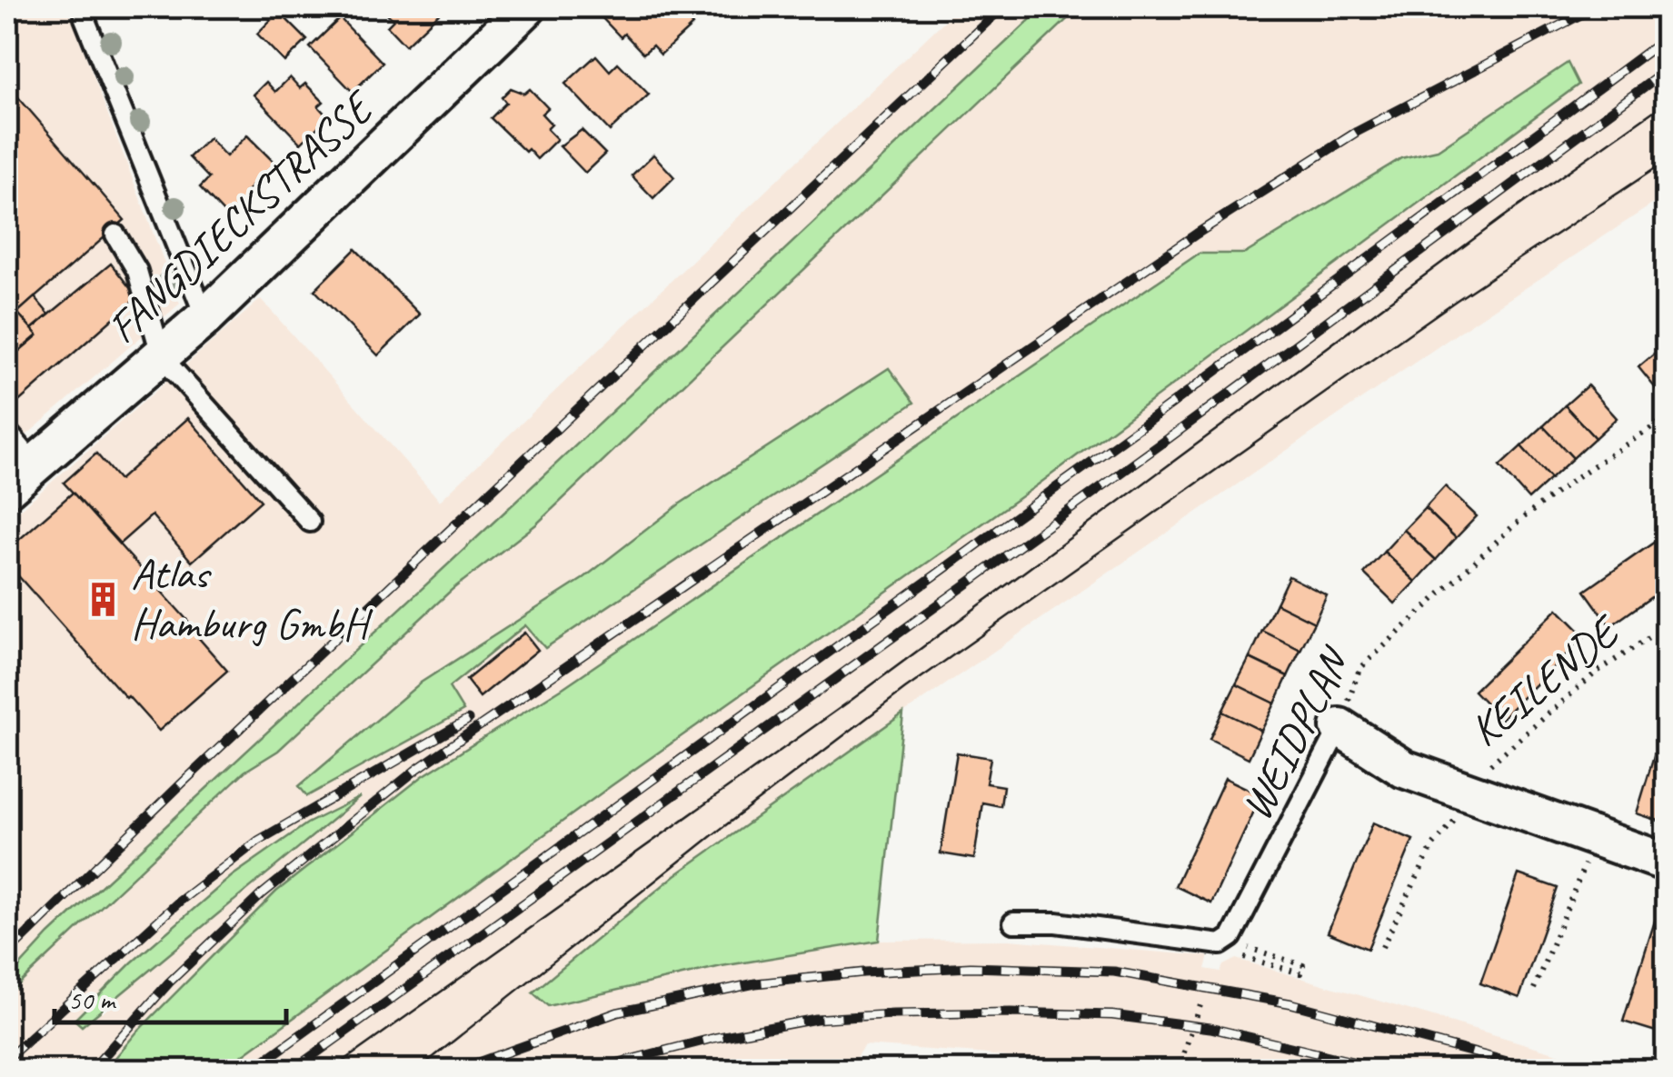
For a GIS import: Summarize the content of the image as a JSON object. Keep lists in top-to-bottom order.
{
  "streets": {
    "street": ["FANGDIECKSTRASSE"],
    "lane": ["WEIDPLAN"],
    "path": ["KEILENDE"]
  },
  "places": {
    "building": ["Atlas Hamburg GmbH"]
  },
  "scale_bar": "50 m"
}
